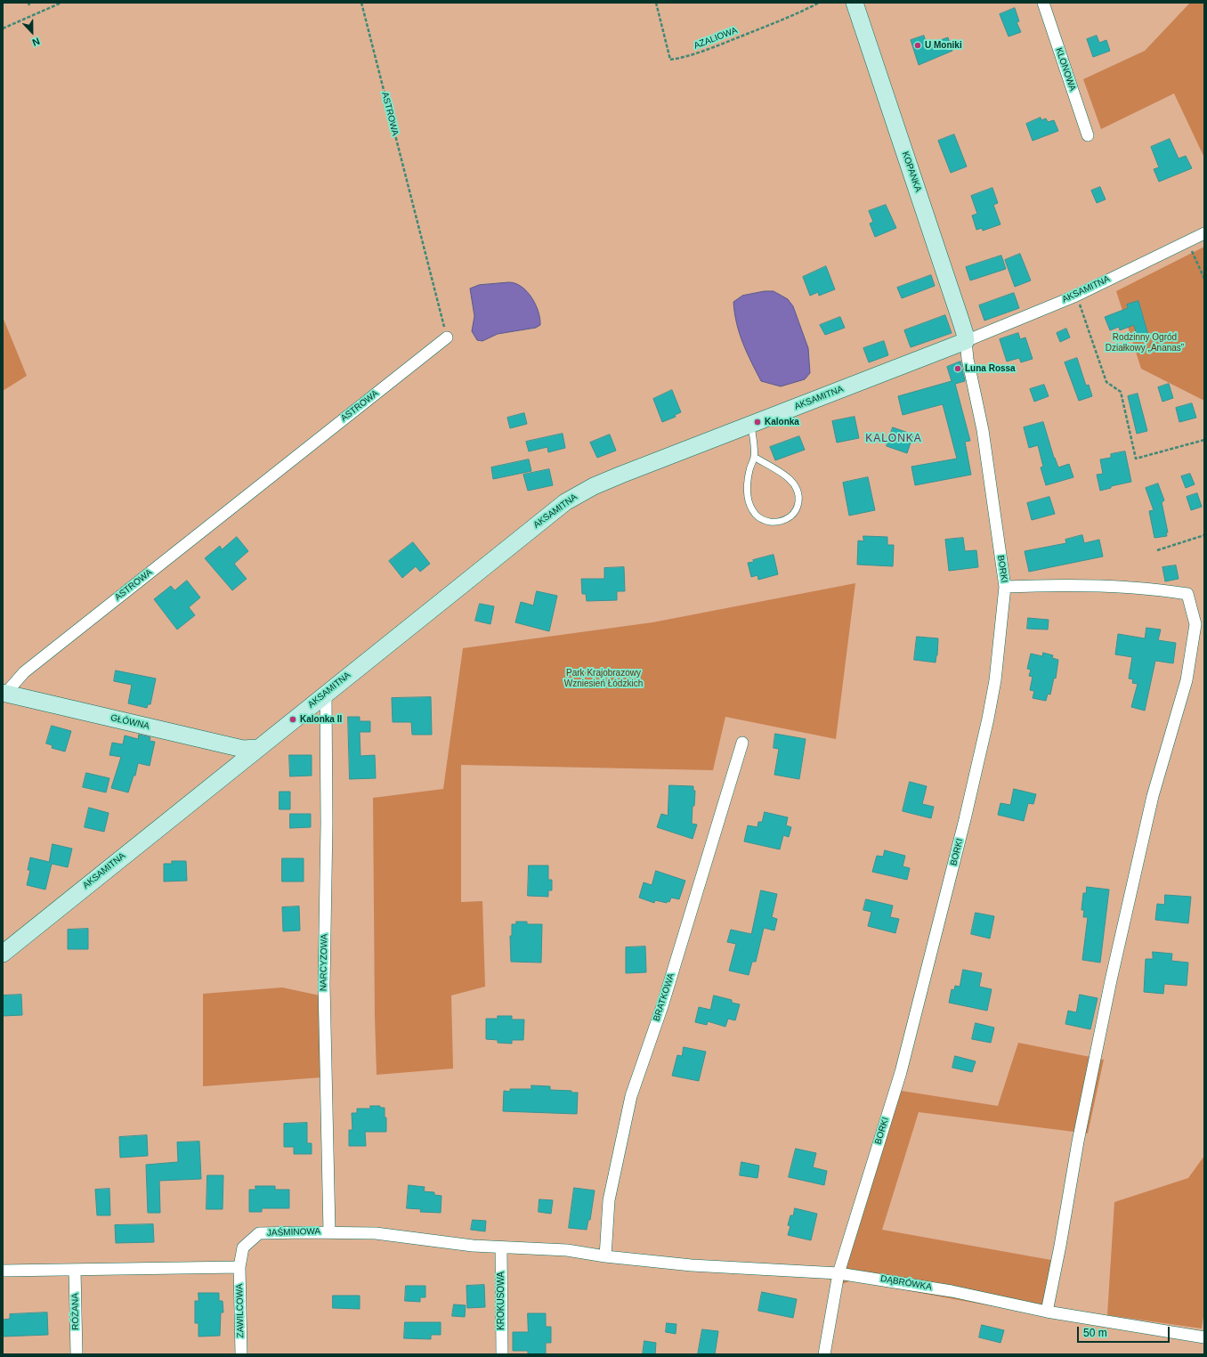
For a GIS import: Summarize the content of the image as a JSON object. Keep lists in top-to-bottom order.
{
  "streets": {
    "street": [
      "KLONOWA",
      "ASTROWA",
      "KOPANKA",
      "AKSAMITNA",
      "BORKI",
      "GŁÓWNA",
      "NARCYZOWA",
      "BRATKOWA",
      "JAŚMINOWA",
      "DĄBRÓWKA",
      "KROKUSOWA",
      "ZAWILCOWA",
      "RÓŻANA"
    ],
    "path": ["AZALIOWA"]
  },
  "crossings": [
    ["ASTROWA", "GŁÓWNA"],
    ["KOPANKA", "AKSAMITNA"],
    ["KOPANKA", "BORKI"],
    ["AKSAMITNA", "BORKI"],
    ["AKSAMITNA", "GŁÓWNA"],
    ["AKSAMITNA", "NARCYZOWA"],
    ["BORKI", "DĄBRÓWKA"],
    ["NARCYZOWA", "JAŚMINOWA"],
    ["BRATKOWA", "JAŚMINOWA"],
    ["BRATKOWA", "DĄBRÓWKA"],
    ["JAŚMINOWA", "DĄBRÓWKA"],
    ["JAŚMINOWA", "KROKUSOWA"],
    ["JAŚMINOWA", "ZAWILCOWA"]
  ],
  "districts": ["KALONKA"],
  "parks": ["Rodzinny Ogród Działkowy „Ananas”", "Park Krajobrazowy Wzniesień Łódzkich"],
  "places": [
    "U Moniki",
    "Luna Rossa",
    "Kalonka",
    "Kalonka II"
  ],
  "scale_bar": "50 m",
  "north": "bottom"
}
